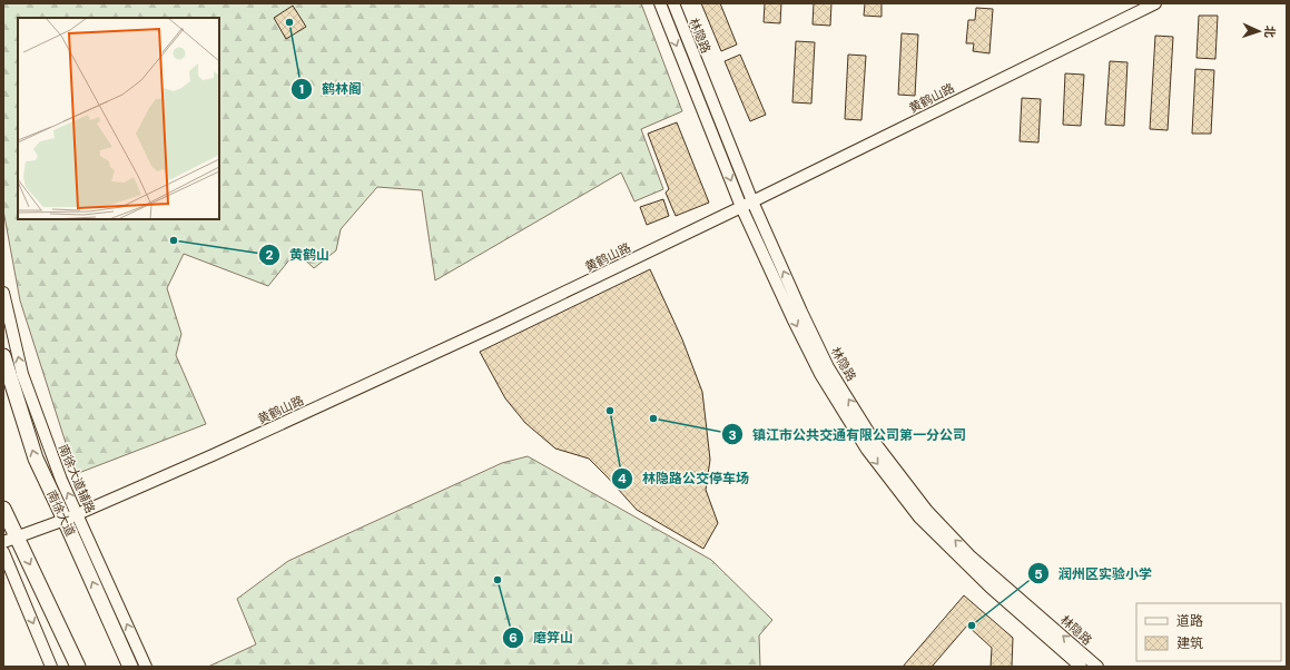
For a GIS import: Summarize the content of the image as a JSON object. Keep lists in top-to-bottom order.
{
  "streets": {
    "main road": ["南徐大道"],
    "street": ["林隐路", "黄鹤山路", "南徐大道辅路"]
  },
  "crossings": [
    ["林隐路", "黄鹤山路"],
    ["黄鹤山路", "南徐大道辅路"],
    ["黄鹤山路", "南徐大道"],
    ["南徐大道辅路", "南徐大道"]
  ],
  "places": [
    "鹤林阁",
    "黄鹤山",
    "林隐路公交停车场",
    "镇江市公共交通有限公司第一分公司",
    "磨笄山",
    "润州区实验小学"
  ],
  "legend": ["道路", "建筑"],
  "north": "right"
}
